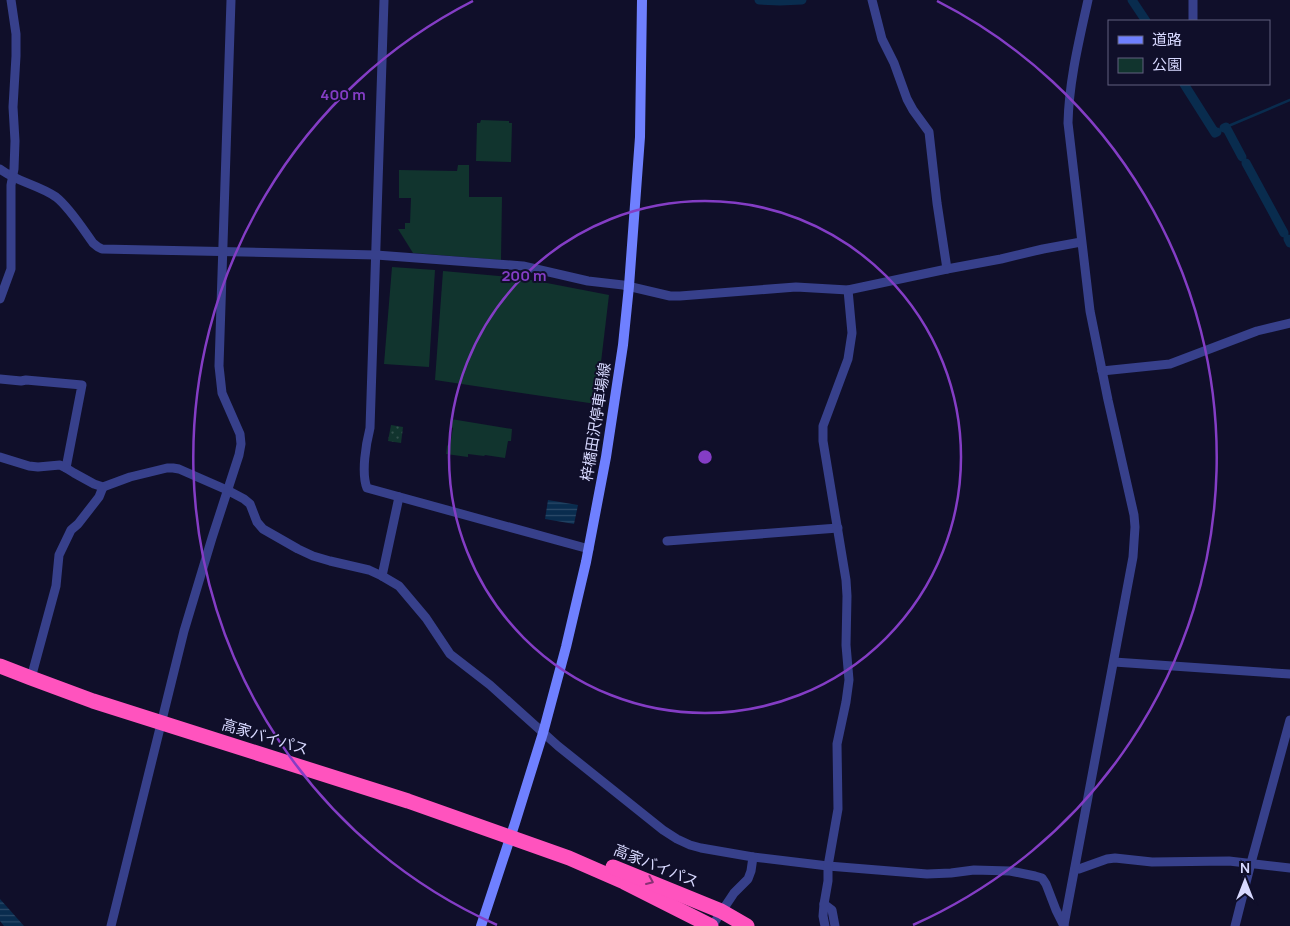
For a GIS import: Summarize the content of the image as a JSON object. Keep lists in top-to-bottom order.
{
  "streets": {
    "highway": ["高家バイパス"],
    "main road": ["梓橋田沢停車場線"]
  },
  "crossings": [
    ["梓橋田沢停車場線", "高家バイパス"]
  ],
  "legend": ["道路", "公園"],
  "north": "top",
  "rings": ["400 m", "200 m"]
}
